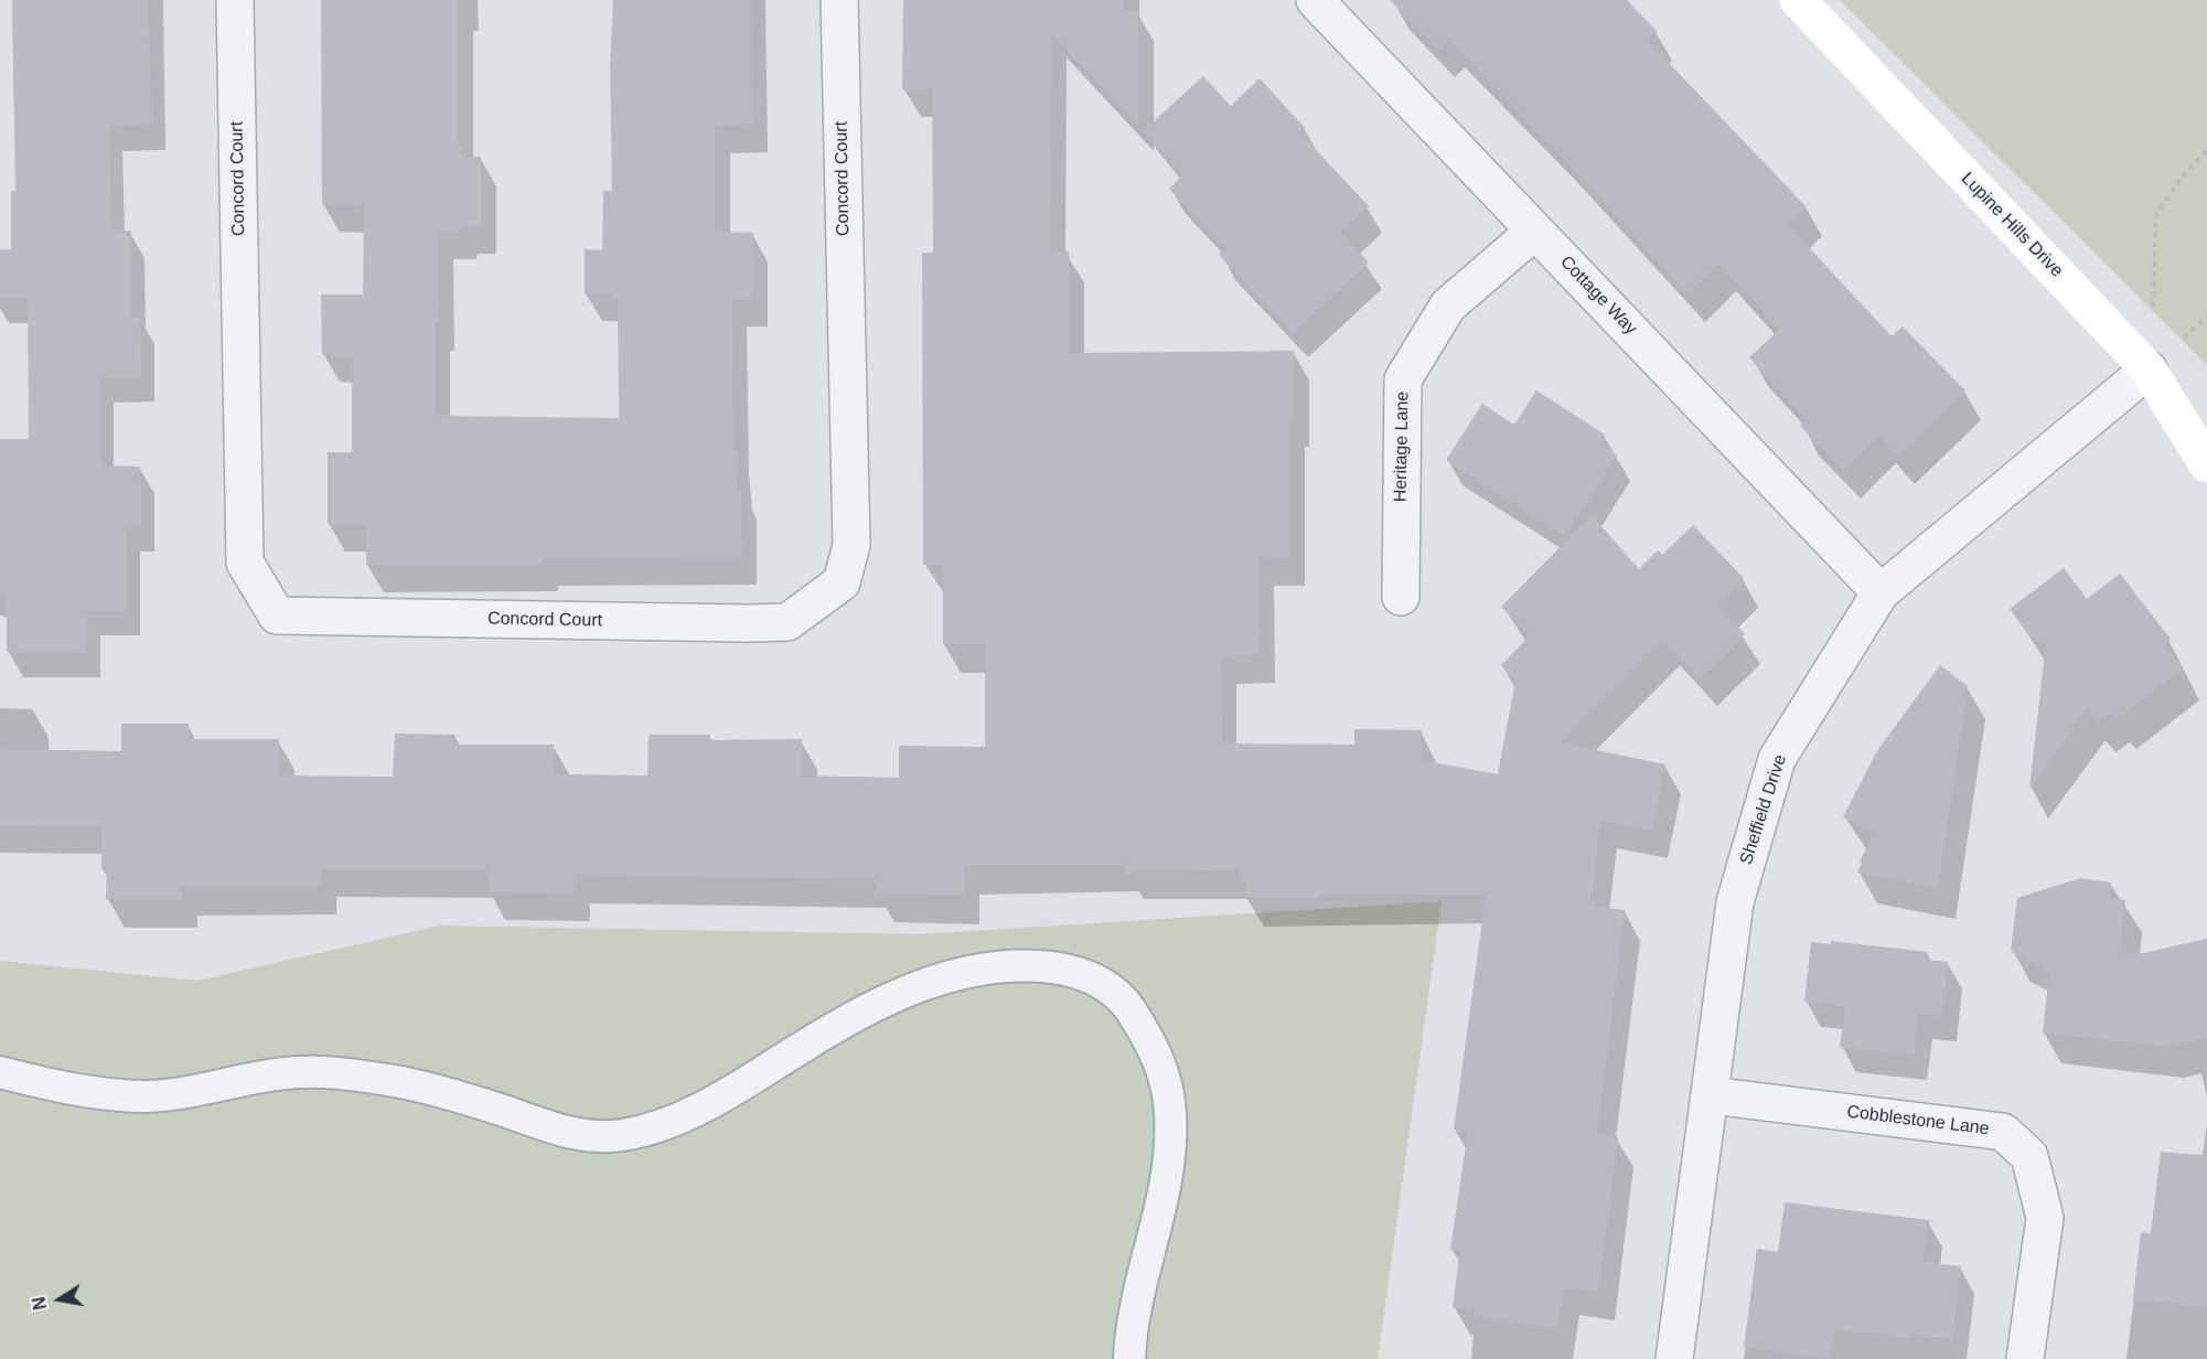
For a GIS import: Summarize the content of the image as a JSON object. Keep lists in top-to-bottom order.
{
  "streets": {
    "street": [
      "Concord Court",
      "Lupine Hills Drive",
      "Cottage Way",
      "Heritage Lane",
      "Sheffield Drive",
      "Cobblestone Lane"
    ]
  },
  "crossings": [
    ["Lupine Hills Drive", "Sheffield Drive"],
    ["Cottage Way", "Heritage Lane"],
    ["Cottage Way", "Sheffield Drive"],
    ["Sheffield Drive", "Cobblestone Lane"]
  ],
  "north": "left"
}
